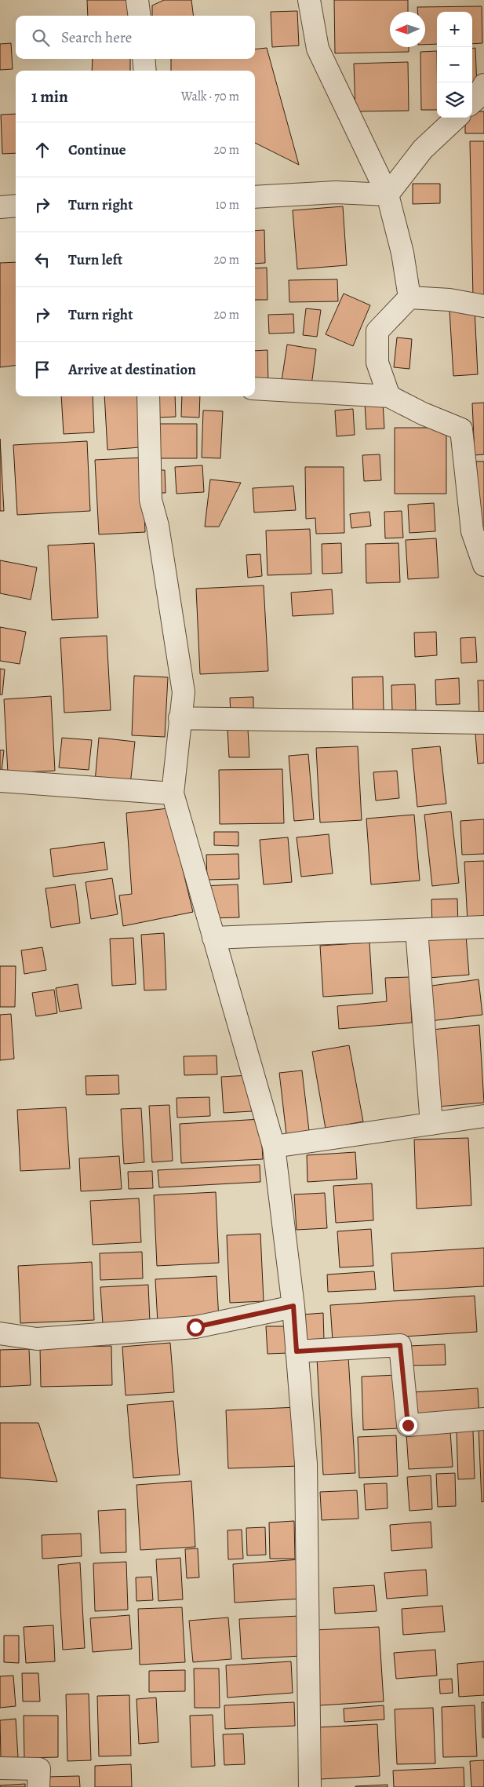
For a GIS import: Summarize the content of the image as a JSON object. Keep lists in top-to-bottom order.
{
  "north": "left",
  "page": {
    "map_buttons": ["+", "−"],
    "search": "Search here",
    "heading": ["1 min", "Walk · 70 m"],
    "list": [
      ["Continue", "20 m"],
      ["Turn right", "10 m"],
      ["Turn left", "20 m"],
      ["Turn right", "20 m"],
      "Arrive at destination"
    ]
  }
}
